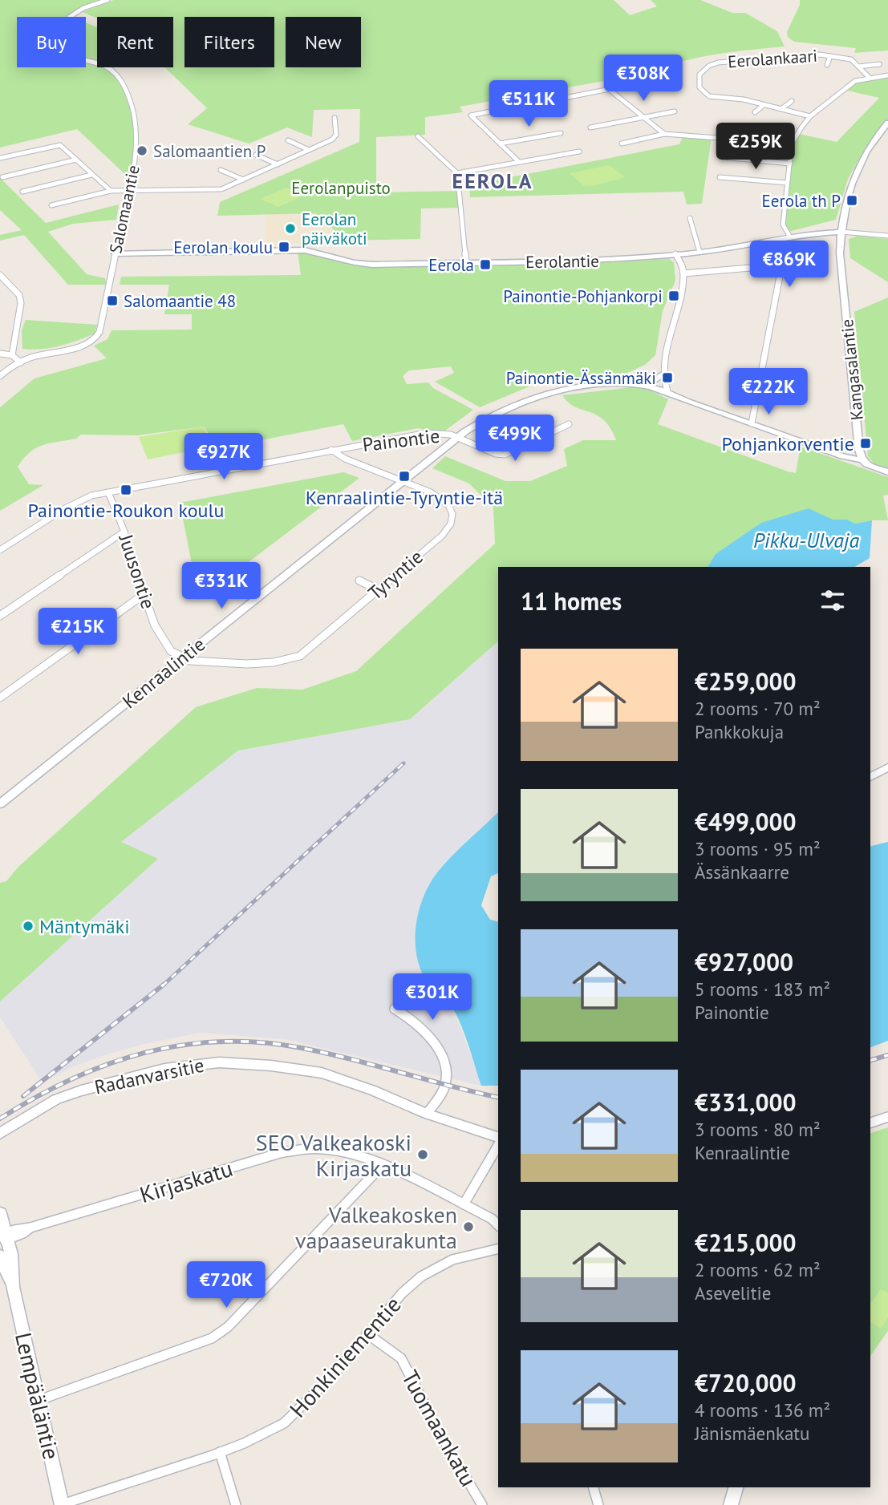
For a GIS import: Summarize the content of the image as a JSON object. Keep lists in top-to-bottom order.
{
  "streets": {
    "street": [
      "Eerolankaari",
      "Salomaantie",
      "Eerolantie",
      "Kangasalantie",
      "Painontie",
      "Juusontie",
      "Tyryntie",
      "Kenraalintie",
      "Radanvarsitie",
      "Kirjaskatu",
      "Honkiniementie",
      "Lempääläntie",
      "Tuomaankatu"
    ]
  },
  "crossings": [
    ["Salomaantie", "Eerolantie"],
    ["Painontie", "Juusontie"],
    ["Painontie", "Tyryntie"],
    ["Painontie", "Kenraalintie"],
    ["Juusontie", "Tyryntie"],
    ["Juusontie", "Kenraalintie"],
    ["Tyryntie", "Kenraalintie"],
    ["Kirjaskatu", "Lempääläntie"],
    ["Honkiniementie", "Lempääläntie"],
    ["Honkiniementie", "Tuomaankatu"]
  ],
  "districts": ["EEROLA"],
  "water": ["Pikku-Ulvaja"],
  "parks": ["Eerolanpuisto"],
  "places": {
    "other": [
      "Salomaantien P",
      "Eerolan päiväkoti",
      "Mäntymäki",
      "SEO Valkeakoski Kirjaskatu",
      "Valkeakosken vapaaseurakunta"
    ],
    "transit": [
      "Eerola th P",
      "Eerolan koulu",
      "Eerola",
      "Painontie-Pohjankorpi",
      "Salomaantie 48",
      "Painontie-Ässänmäki",
      "Pohjankorventie",
      "Kenraalintie-Tyryntie-itä",
      "Painontie-Roukon koulu"
    ]
  },
  "page": {
    "chip": [
      "Buy",
      "Rent",
      "Filters",
      "New"
    ],
    "price": [
      "€308K",
      "€511K",
      "€259K",
      "€869K",
      "€222K",
      "€499K",
      "€927K",
      "€331K",
      "€215K",
      "€301K",
      "€720K"
    ],
    "heading": "11 homes",
    "list": [
      {
        "name": "€259,000",
        "note": "2 rooms · 70 m² · Pankkokuja"
      },
      {
        "name": "€499,000",
        "note": "3 rooms · 95 m² · Ässänkaarre"
      },
      {
        "name": "€927,000",
        "note": "5 rooms · 183 m² · Painontie"
      },
      {
        "name": "€331,000",
        "note": "3 rooms · 80 m² · Kenraalintie"
      },
      {
        "name": "€215,000",
        "note": "2 rooms · 62 m² · Asevelitie"
      },
      {
        "name": "€720,000",
        "note": "4 rooms · 136 m² · Jänismäenkatu"
      }
    ]
  }
}
